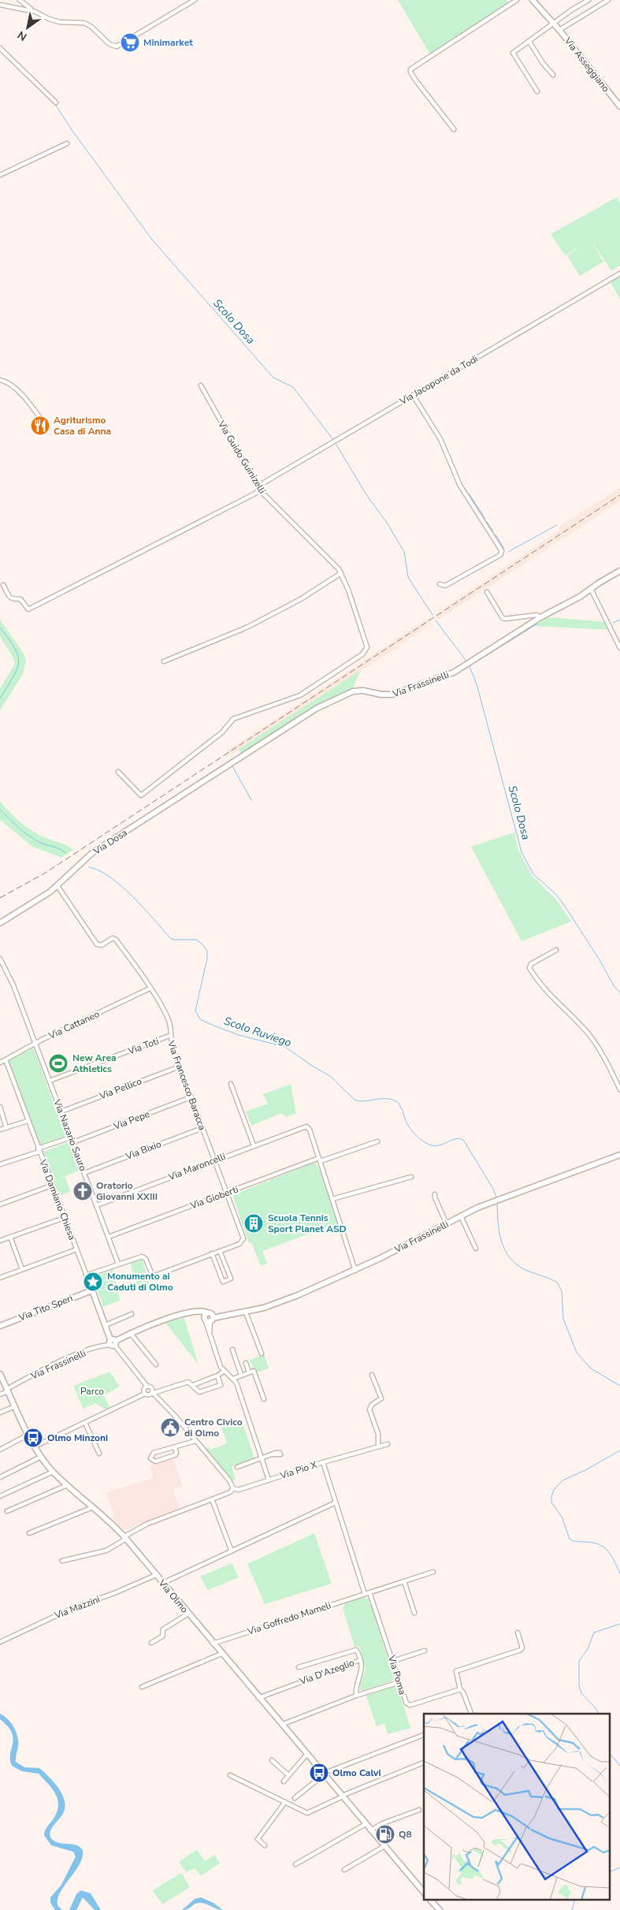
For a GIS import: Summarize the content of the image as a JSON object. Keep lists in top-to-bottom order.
{
  "streets": {
    "street": [
      "Via Asseggiano",
      "Via Jacopone da Todi",
      "Via Guido Guinizelli",
      "Via Frassinelli",
      "Via Dosa",
      "Via Cattaneo",
      "Via Toti",
      "Via Francesco Baracca",
      "Via Pellico",
      "Via Pepe",
      "Via Nazario Sauro",
      "Via Bixio",
      "Via Maroncelli",
      "Via Gioberti",
      "Via Damiano Chiesa",
      "Via Tito Speri",
      "Via Pio X",
      "Via Olmo",
      "Via Mazzini",
      "Via Goffredo Mameli",
      "Via D'Azeglio",
      "Via Poma"
    ]
  },
  "crossings": [
    ["Via Jacopone da Todi", "Via Guido Guinizelli"],
    ["Via Frassinelli", "Via Dosa"],
    ["Via Frassinelli", "Via Damiano Chiesa"],
    ["Via Frassinelli", "Via Olmo"],
    ["Via Dosa", "Via Francesco Baracca"],
    ["Via Cattaneo", "Via Francesco Baracca"],
    ["Via Cattaneo", "Via Nazario Sauro"],
    ["Via Cattaneo", "Via Damiano Chiesa"],
    ["Via Toti", "Via Francesco Baracca"],
    ["Via Toti", "Via Nazario Sauro"],
    ["Via Francesco Baracca", "Via Pellico"],
    ["Via Francesco Baracca", "Via Pepe"],
    ["Via Francesco Baracca", "Via Bixio"],
    ["Via Francesco Baracca", "Via Maroncelli"],
    ["Via Francesco Baracca", "Via Gioberti"],
    ["Via Pellico", "Via Nazario Sauro"],
    ["Via Pepe", "Via Nazario Sauro"],
    ["Via Nazario Sauro", "Via Bixio"],
    ["Via Nazario Sauro", "Via Maroncelli"],
    ["Via Nazario Sauro", "Via Gioberti"],
    ["Via Maroncelli", "Via Gioberti"],
    ["Via Damiano Chiesa", "Via Tito Speri"],
    ["Via Damiano Chiesa", "Via Pio X"],
    ["Via Olmo", "Via Mazzini"],
    ["Via Olmo", "Via Goffredo Mameli"],
    ["Via Olmo", "Via D'Azeglio"],
    ["Via Goffredo Mameli", "Via Poma"]
  ],
  "water": ["Scolo Dosa", "Scolo Ruviego"],
  "parks": ["Parco"],
  "places": {
    "supermarket": ["Minimarket"],
    "restaurant": ["Agriturismo Casa di Anna"],
    "sports": ["New Area Athletics"],
    "church": ["Oratorio Giovanni XXIII"],
    "building": ["Scuola Tennis Sport Planet ASD"],
    "place": ["Monumento ai Caduti di Olmo"],
    "public building": ["Centro Civico di Olmo"],
    "bus stop": ["Olmo Minzoni", "Olmo Calvi"],
    "fuel station": ["Q8"]
  },
  "north": "bottom left"
}
